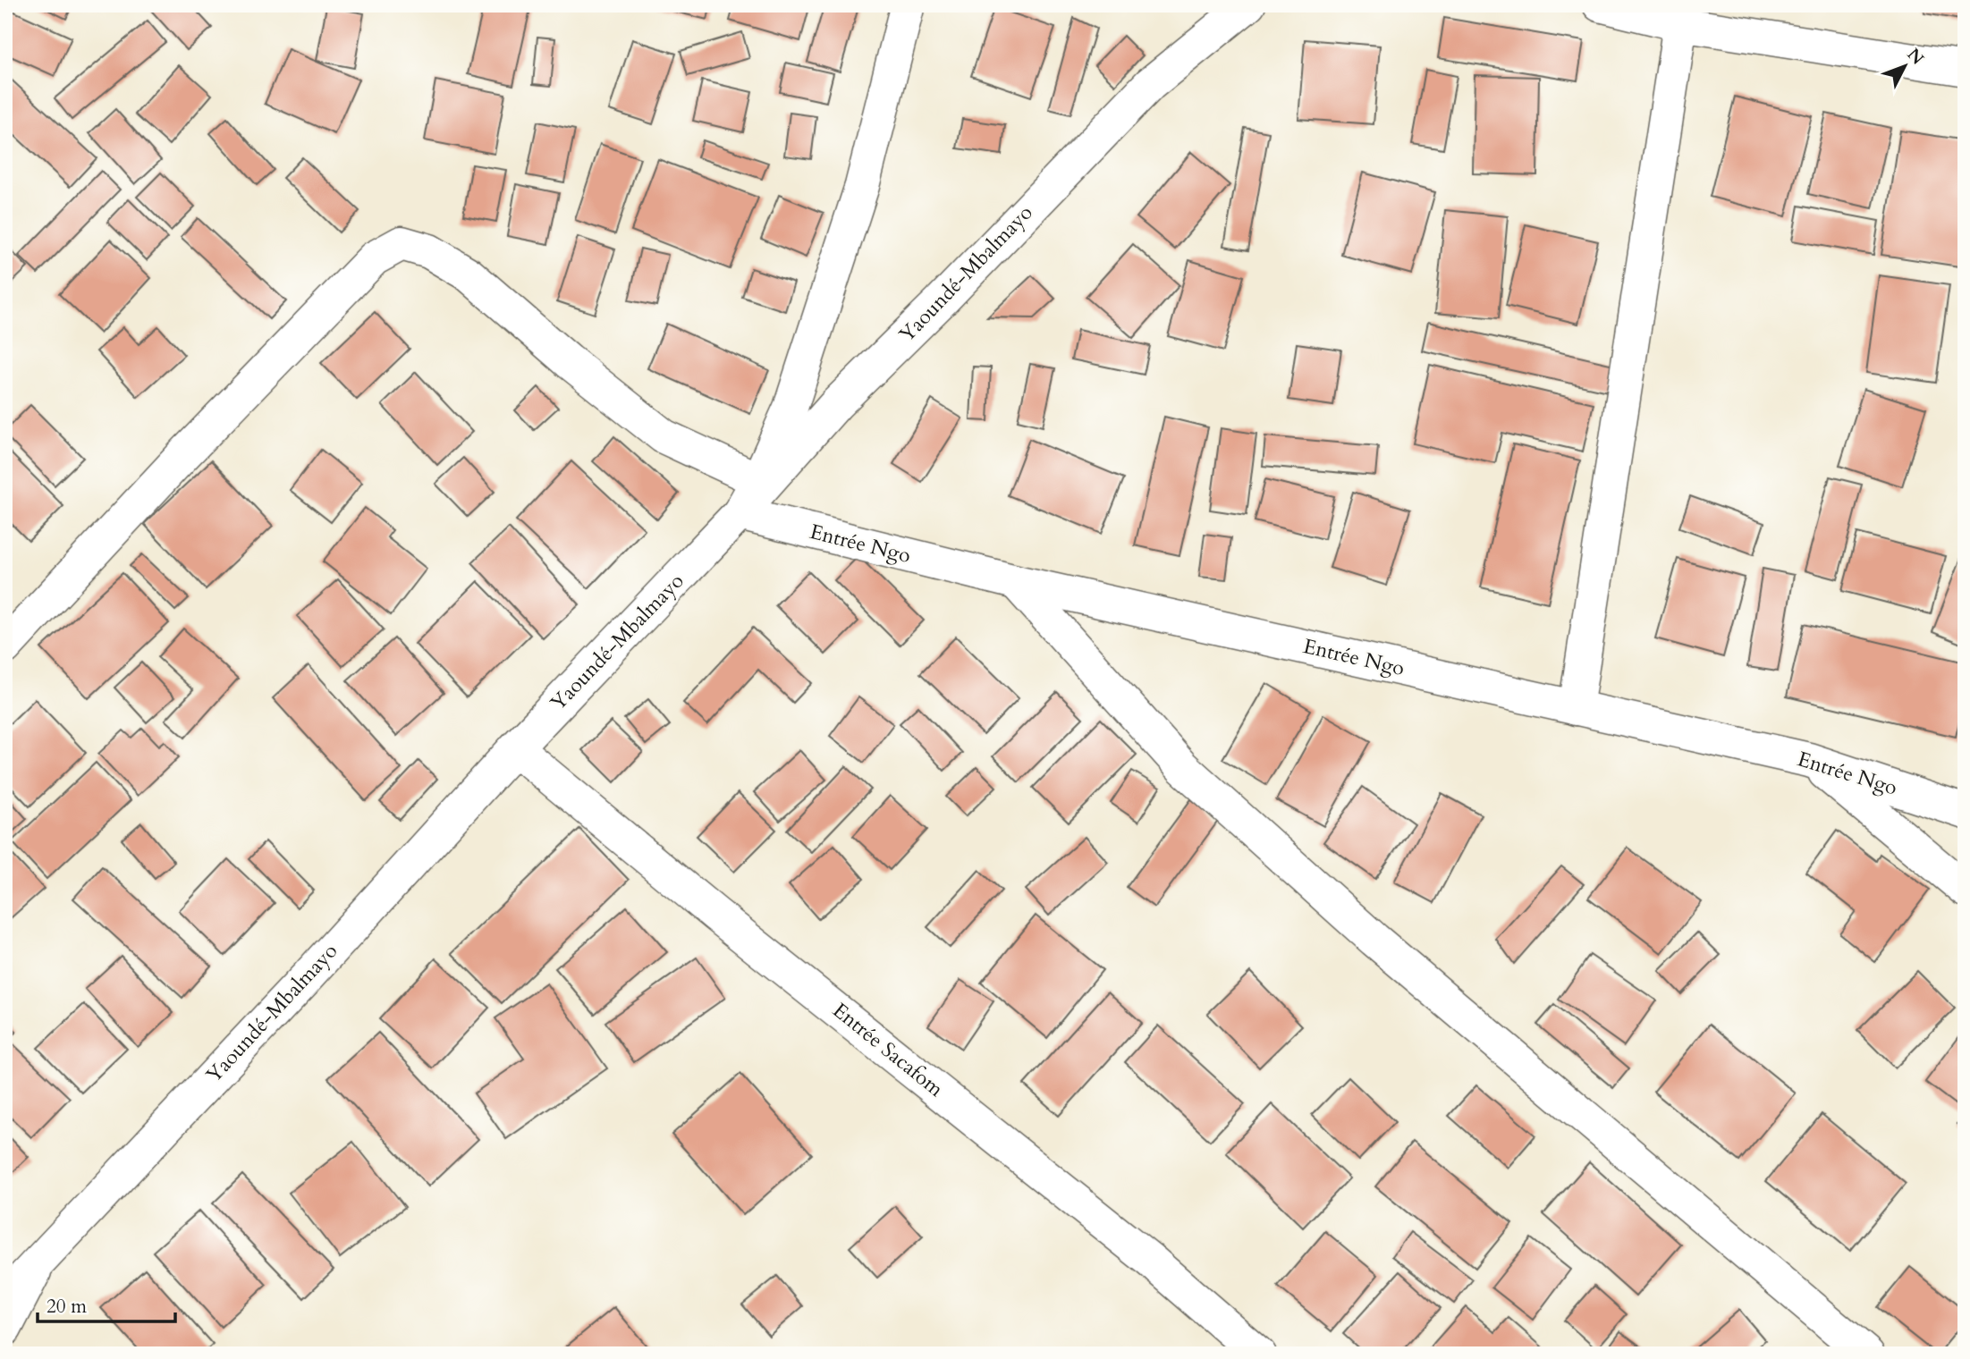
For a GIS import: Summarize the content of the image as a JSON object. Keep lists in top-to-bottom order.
{
  "streets": {
    "main road": ["Yaoundé-Mbalmayo", "Entrée Ngo", "Entrée Sacafom"]
  },
  "crossings": [
    ["Yaoundé-Mbalmayo", "Entrée Ngo"],
    ["Yaoundé-Mbalmayo", "Entrée Sacafom"]
  ],
  "scale_bar": "20 m",
  "north": "top right"
}
